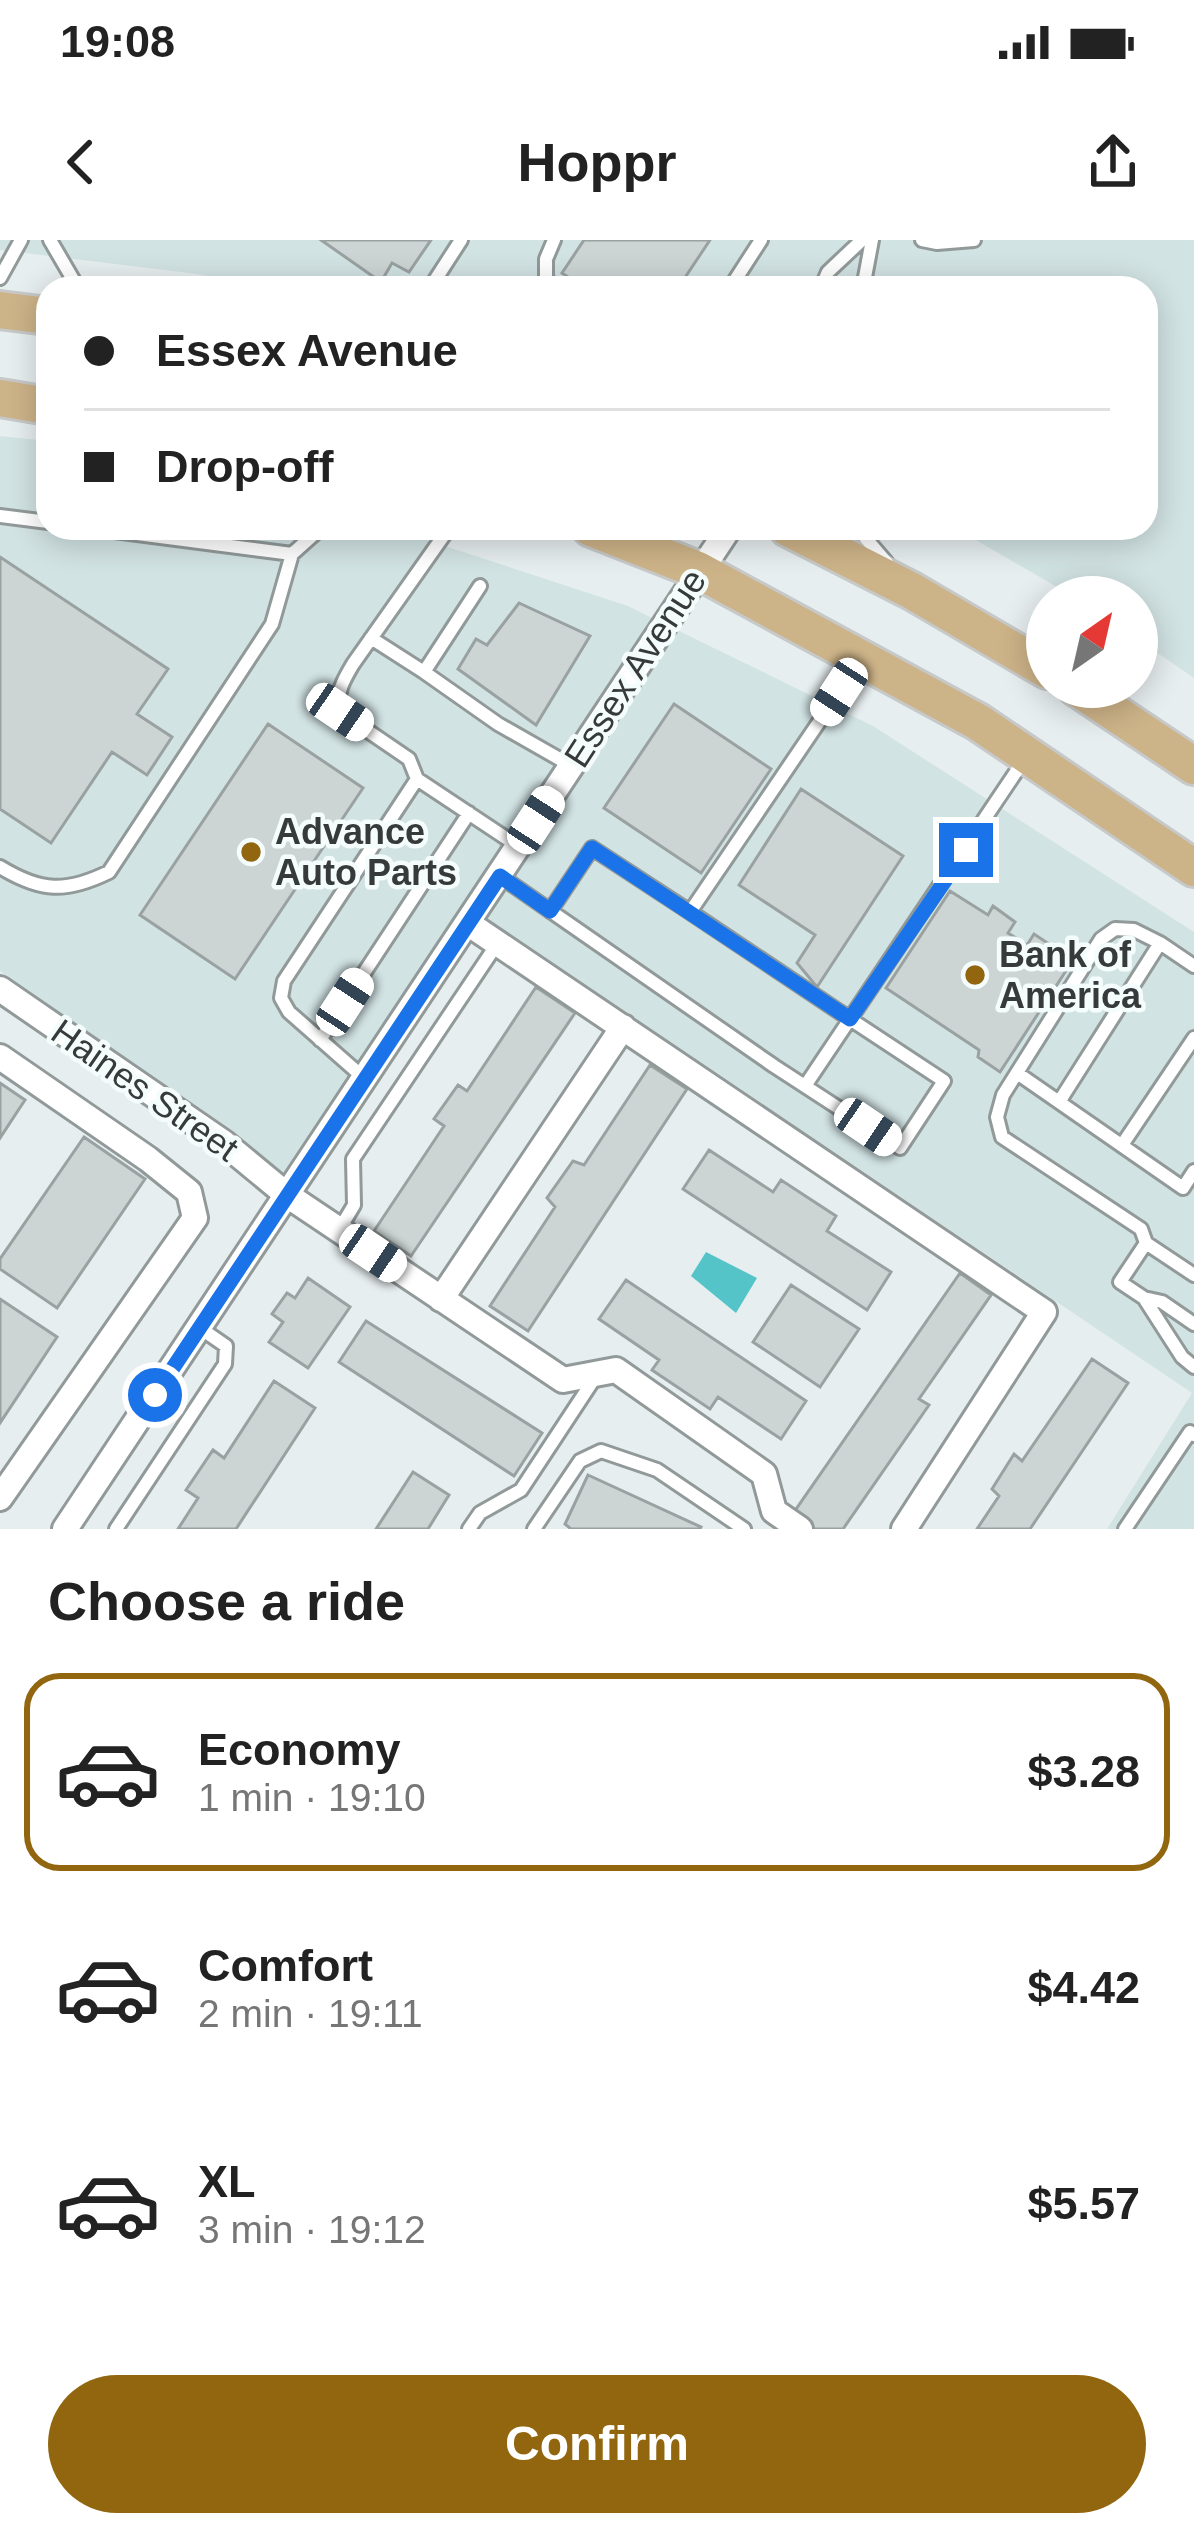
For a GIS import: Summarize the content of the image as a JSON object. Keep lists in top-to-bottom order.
{
  "streets": {
    "street": ["Essex Avenue", "Haines Street"]
  },
  "crossings": [
    ["Essex Avenue", "Haines Street"]
  ],
  "places": ["Advance Auto Parts", "Bank of America"],
  "north": "top right",
  "page": {
    "status": "19:08",
    "header": "Hoppr",
    "banner": ["Essex Avenue", "Drop-off"],
    "heading": "Choose a ride",
    "list": [
      {
        "name": "Economy",
        "note": "1 min · 19:10",
        "value": "$3.28"
      },
      {
        "name": "Comfort",
        "note": "2 min · 19:11",
        "value": "$4.42"
      },
      {
        "name": "XL",
        "note": "3 min · 19:12",
        "value": "$5.57"
      }
    ],
    "buttons": "Confirm"
  }
}
